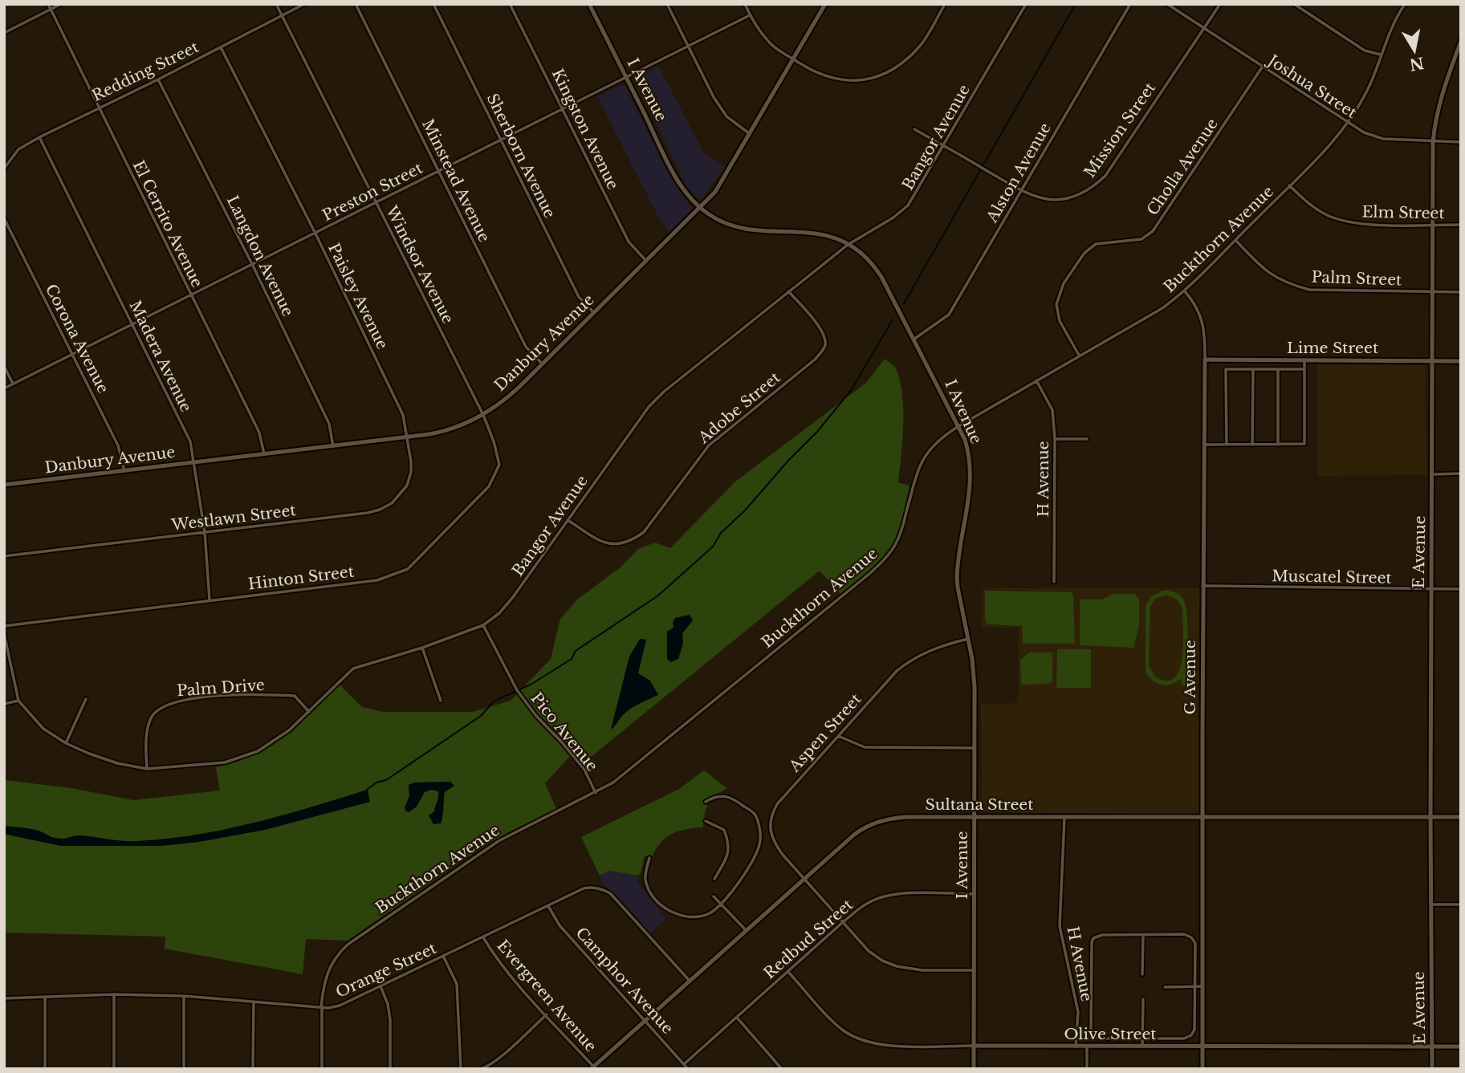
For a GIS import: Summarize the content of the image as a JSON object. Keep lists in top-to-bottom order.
{
  "streets": {
    "street": [
      "Redding Street",
      "Joshua Street",
      "I Avenue",
      "Kingston Avenue",
      "Mission Street",
      "Bangor Avenue",
      "Sherborn Avenue",
      "Cholla Avenue",
      "Alston Avenue",
      "Minstead Avenue",
      "Preston Street",
      "Elm Street",
      "El Cerrito Avenue",
      "Buckthorn Avenue",
      "Langdon Avenue",
      "Windsor Avenue",
      "Palm Street",
      "Paisley Avenue",
      "Corona Avenue",
      "Danbury Avenue",
      "Lime Street",
      "Madera Avenue",
      "Adobe Street",
      "H Avenue",
      "Westlawn Street",
      "E Avenue",
      "Muscatel Street",
      "Hinton Street",
      "G Avenue",
      "Palm Drive",
      "Pico Avenue",
      "Aspen Street",
      "Sultana Street",
      "Redbud Street",
      "Orange Street",
      "Camphor Avenue",
      "Evergreen Avenue",
      "Olive Street"
    ]
  },
  "crossings": [
    ["Redding Street", "El Cerrito Avenue"],
    ["Redding Street", "Langdon Avenue"],
    ["Redding Street", "Windsor Avenue"],
    ["Redding Street", "Paisley Avenue"],
    ["Redding Street", "Madera Avenue"],
    ["Joshua Street", "Mission Street"],
    ["Joshua Street", "Cholla Avenue"],
    ["Joshua Street", "Buckthorn Avenue"],
    ["Joshua Street", "E Avenue"],
    ["I Avenue", "Bangor Avenue"],
    ["I Avenue", "Alston Avenue"],
    ["I Avenue", "Preston Street"],
    ["I Avenue", "Buckthorn Avenue"],
    ["I Avenue", "Danbury Avenue"],
    ["I Avenue", "Aspen Street"],
    ["I Avenue", "Sultana Street"],
    ["I Avenue", "Redbud Street"],
    ["I Avenue", "Olive Street"],
    ["Kingston Avenue", "Preston Street"],
    ["Kingston Avenue", "Danbury Avenue"],
    ["Mission Street", "Bangor Avenue"],
    ["Mission Street", "Alston Avenue"],
    ["Bangor Avenue", "Adobe Street"],
    ["Bangor Avenue", "Palm Drive"],
    ["Bangor Avenue", "Pico Avenue"],
    ["Sherborn Avenue", "Preston Street"],
    ["Sherborn Avenue", "Danbury Avenue"],
    ["Cholla Avenue", "Buckthorn Avenue"],
    ["Minstead Avenue", "Preston Street"],
    ["Minstead Avenue", "Danbury Avenue"],
    ["Preston Street", "El Cerrito Avenue"],
    ["Preston Street", "Langdon Avenue"],
    ["Preston Street", "Windsor Avenue"],
    ["Preston Street", "Paisley Avenue"],
    ["Preston Street", "Corona Avenue"],
    ["Preston Street", "Madera Avenue"],
    ["Elm Street", "Buckthorn Avenue"],
    ["Elm Street", "E Avenue"],
    ["El Cerrito Avenue", "Danbury Avenue"],
    ["Buckthorn Avenue", "Palm Street"],
    ["Buckthorn Avenue", "H Avenue"],
    ["Buckthorn Avenue", "G Avenue"],
    ["Buckthorn Avenue", "Pico Avenue"],
    ["Buckthorn Avenue", "Orange Street"],
    ["Langdon Avenue", "Danbury Avenue"],
    ["Windsor Avenue", "Danbury Avenue"],
    ["Windsor Avenue", "Hinton Street"],
    ["Palm Street", "E Avenue"],
    ["Paisley Avenue", "Danbury Avenue"],
    ["Paisley Avenue", "Westlawn Street"],
    ["Corona Avenue", "Danbury Avenue"],
    ["Danbury Avenue", "Madera Avenue"],
    ["Danbury Avenue", "Westlawn Street"],
    ["Danbury Avenue", "Hinton Street"],
    ["Lime Street", "E Avenue"],
    ["Lime Street", "G Avenue"],
    ["Madera Avenue", "Westlawn Street"],
    ["Madera Avenue", "Hinton Street"],
    ["H Avenue", "Sultana Street"],
    ["H Avenue", "Olive Street"],
    ["E Avenue", "Muscatel Street"],
    ["E Avenue", "Sultana Street"],
    ["E Avenue", "Olive Street"],
    ["Muscatel Street", "G Avenue"],
    ["G Avenue", "Sultana Street"],
    ["G Avenue", "Olive Street"],
    ["Aspen Street", "Sultana Street"],
    ["Aspen Street", "Redbud Street"],
    ["Sultana Street", "Orange Street"],
    ["Sultana Street", "Camphor Avenue"],
    ["Sultana Street", "Evergreen Avenue"],
    ["Redbud Street", "Camphor Avenue"],
    ["Redbud Street", "Olive Street"],
    ["Orange Street", "Camphor Avenue"],
    ["Orange Street", "Evergreen Avenue"]
  ],
  "north": "bottom"
}
